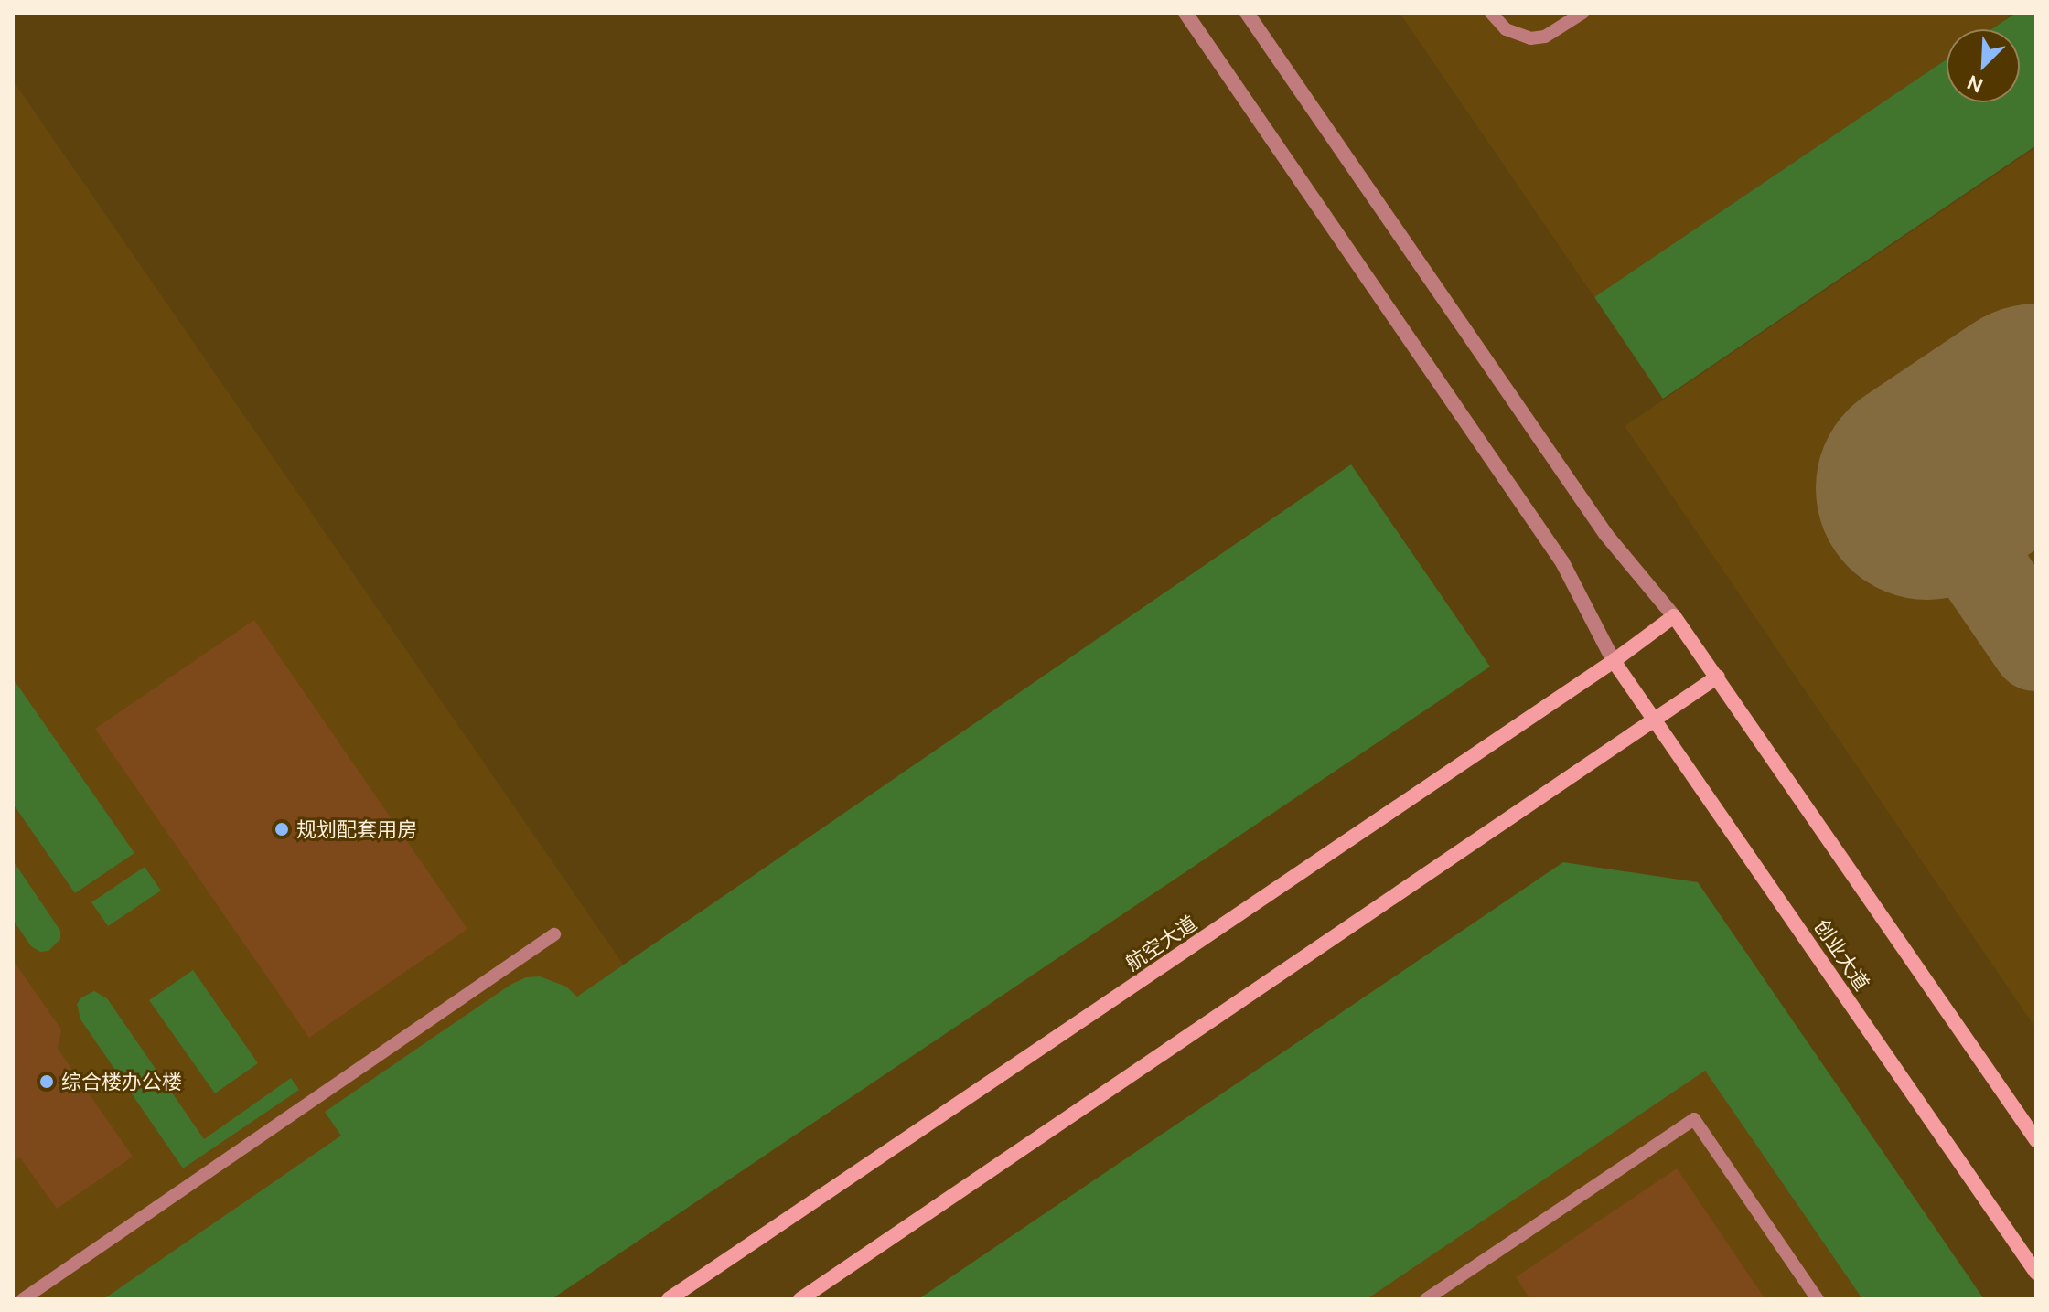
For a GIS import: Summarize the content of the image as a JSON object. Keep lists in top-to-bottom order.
{
  "streets": {
    "main road": ["航空大道", "创业大道"]
  },
  "crossings": [
    ["航空大道", "创业大道"]
  ],
  "places": ["规划配套用房", "综合楼办公楼"],
  "north": "bottom left"
}
